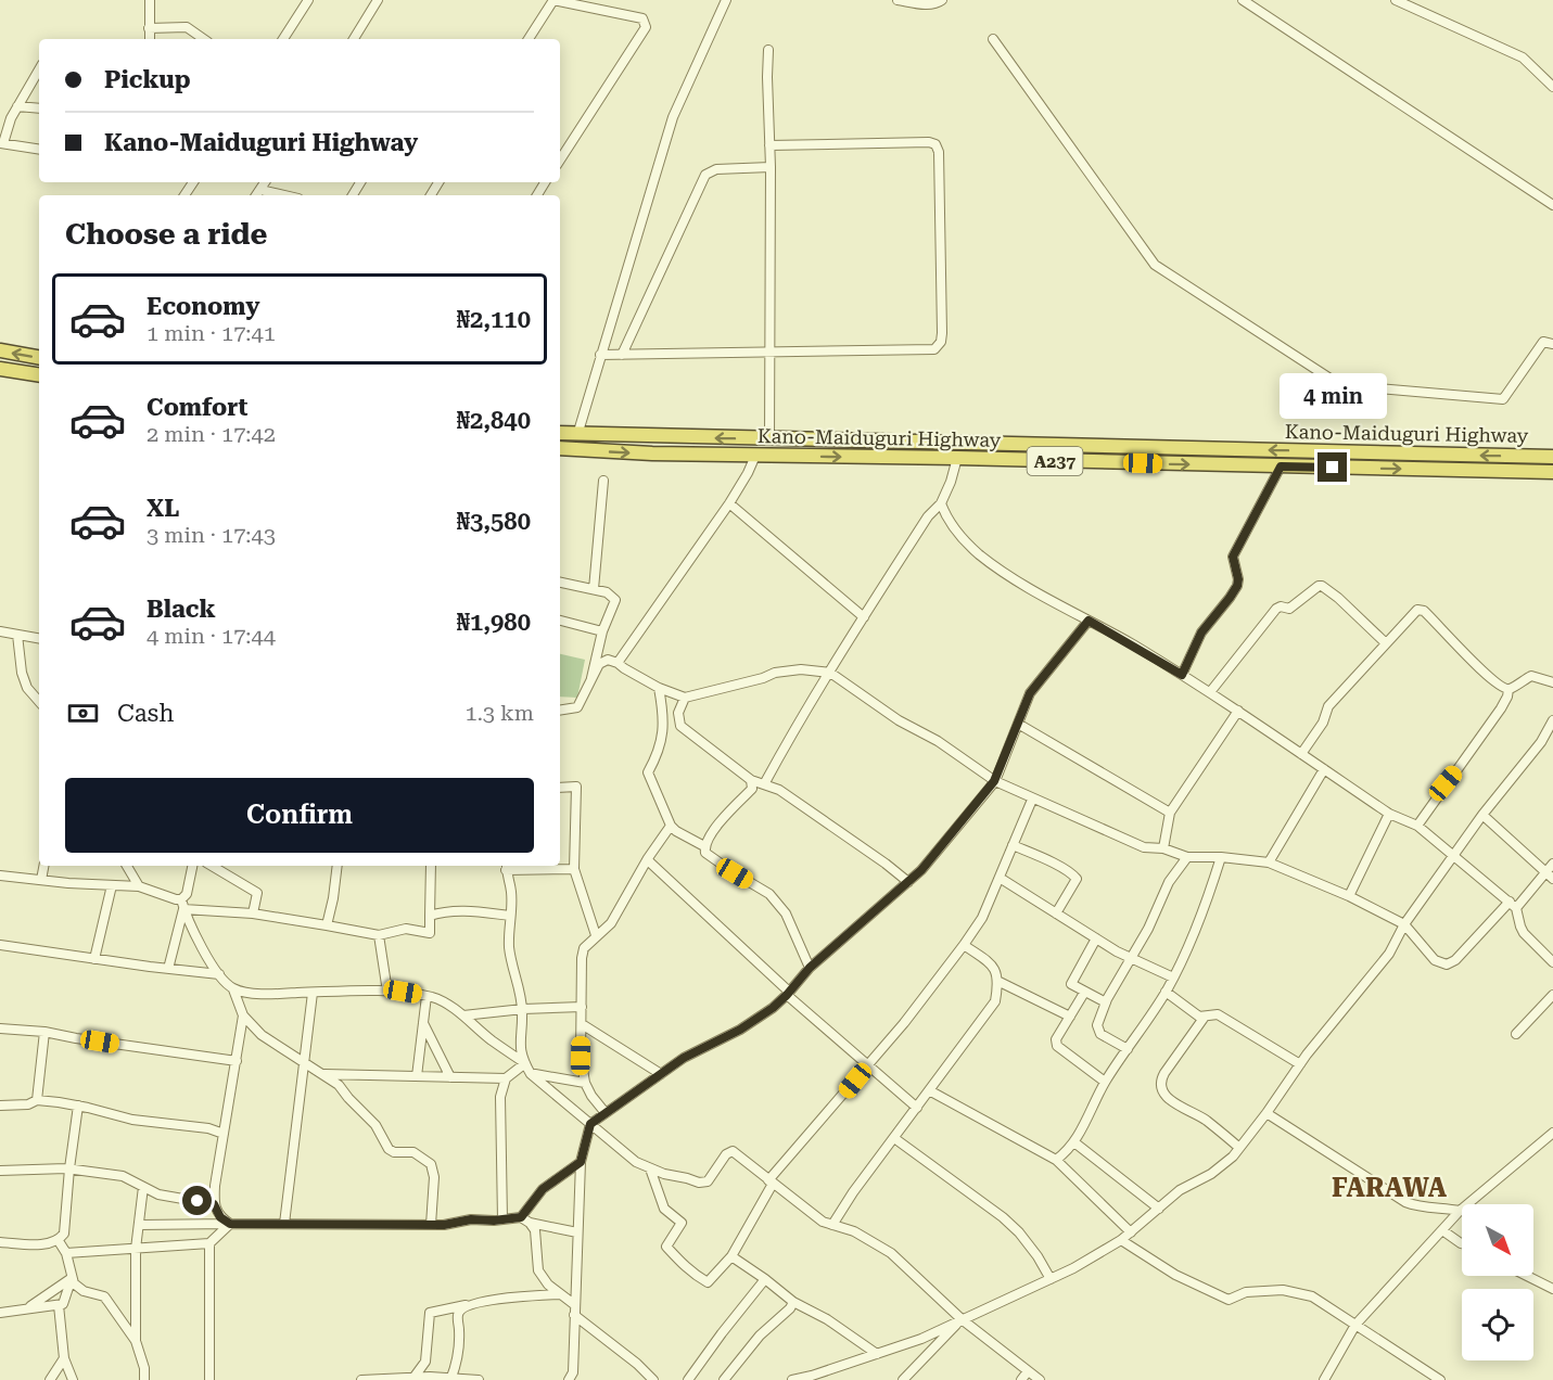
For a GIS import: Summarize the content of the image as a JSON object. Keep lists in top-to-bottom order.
{
  "streets": {
    "highway": ["Kano-Maiduguri Highway", "A237"]
  },
  "districts": ["FARAWA"],
  "north": "bottom right",
  "page": {
    "banner": ["Pickup", "Kano-Maiduguri Highway"],
    "heading": "Choose a ride",
    "list": [
      {
        "name": "Economy",
        "note": "1 min · 17:41",
        "value": "₦2,110"
      },
      {
        "name": "Comfort",
        "note": "2 min · 17:42",
        "value": "₦2,840"
      },
      {
        "name": "XL",
        "note": "3 min · 17:43",
        "value": "₦3,580"
      },
      {
        "name": "Black",
        "note": "4 min · 17:44",
        "value": "₦1,980"
      }
    ],
    "bubble": "4 min",
    "pay": ["Cash", "1.3 km"],
    "buttons": "Confirm"
  }
}
